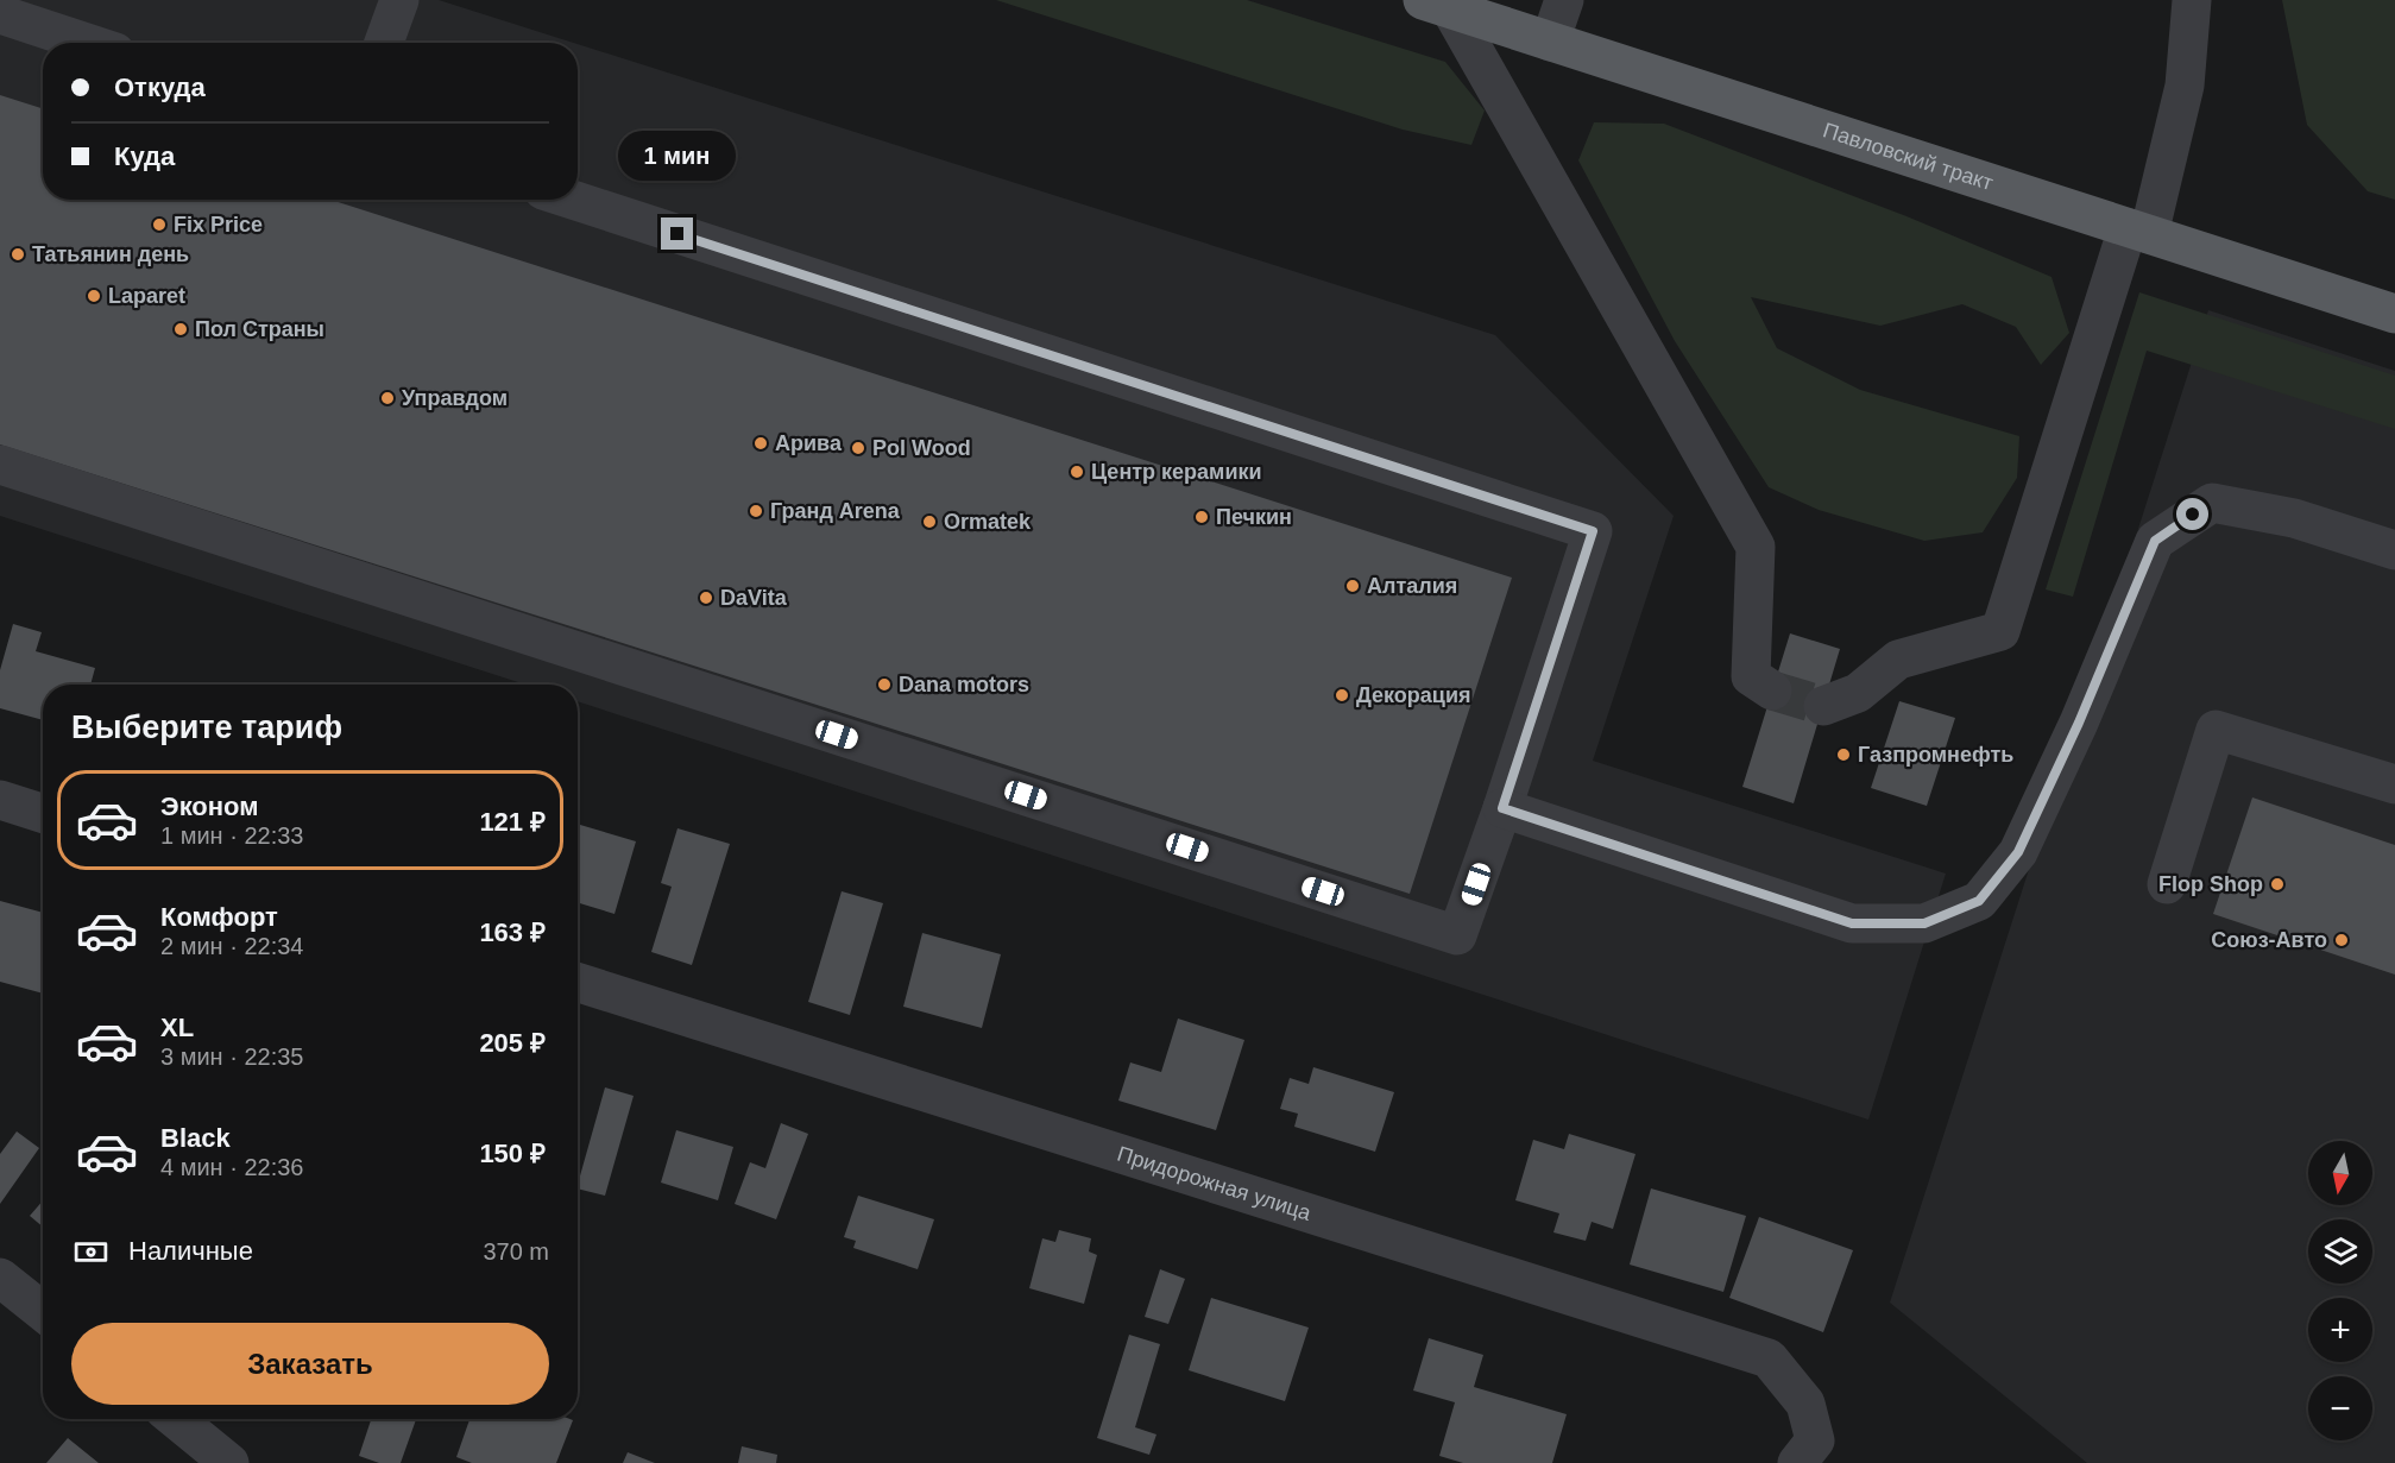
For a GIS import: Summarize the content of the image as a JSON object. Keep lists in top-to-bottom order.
{
  "streets": {
    "main road": ["Павловский тракт"],
    "street": ["Придорожная улица"]
  },
  "places": [
    "Fix Price",
    "Татьянин день",
    "Laparet",
    "Пол Страны",
    "Управдом",
    "Арива",
    "Pol Wood",
    "Центр керамики",
    "Гранд Arena",
    "Печкин",
    "Ormatek",
    "Алталия",
    "DaVita",
    "Dana motors",
    "Декорация",
    "Газпромнефть",
    "Flop Shop",
    "Союз-Авто"
  ],
  "north": "bottom",
  "page": {
    "banner": ["Откуда", "Куда"],
    "bubble": "1 мин",
    "heading": "Выберите тариф",
    "list": [
      {
        "name": "Эконом",
        "note": "1 мин · 22:33",
        "value": "121 ₽"
      },
      {
        "name": "Комфорт",
        "note": "2 мин · 22:34",
        "value": "163 ₽"
      },
      {
        "name": "XL",
        "note": "3 мин · 22:35",
        "value": "205 ₽"
      },
      {
        "name": "Black",
        "note": "4 мин · 22:36",
        "value": "150 ₽"
      }
    ],
    "map_buttons": ["+", "−"],
    "pay": ["Наличные", "370 m"],
    "buttons": "Заказать"
  }
}
